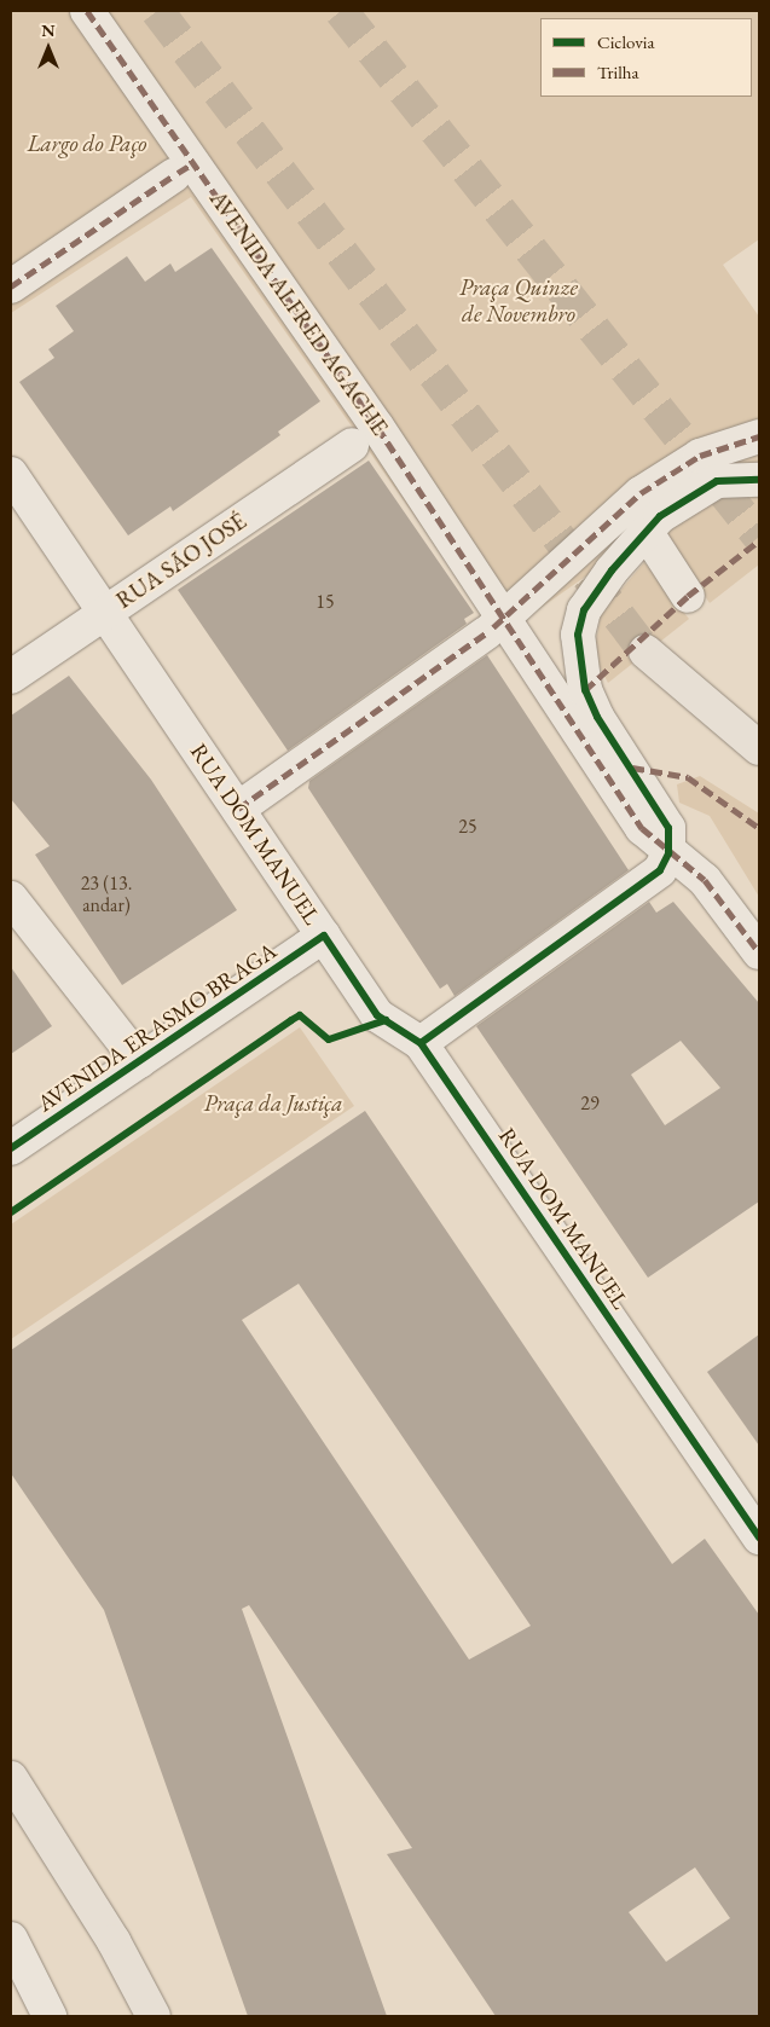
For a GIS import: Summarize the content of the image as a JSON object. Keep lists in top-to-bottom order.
{
  "streets": {
    "street": [
      "AVENIDA ALFRED AGACHE",
      "RUA SÃO JOSÉ",
      "RUA DOM MANUEL",
      "AVENIDA ERASMO BRAGA"
    ]
  },
  "crossings": [
    ["RUA SÃO JOSÉ", "RUA DOM MANUEL"],
    ["RUA DOM MANUEL", "AVENIDA ERASMO BRAGA"]
  ],
  "parks": ["Largo do Paço", "Praça Quinze de Novembro", "Praça da Justiça"],
  "house_numbers": [
    "15",
    "25",
    "23 (13. andar)",
    "29"
  ],
  "legend": ["Ciclovia", "Trilha"],
  "north": "top"
}
